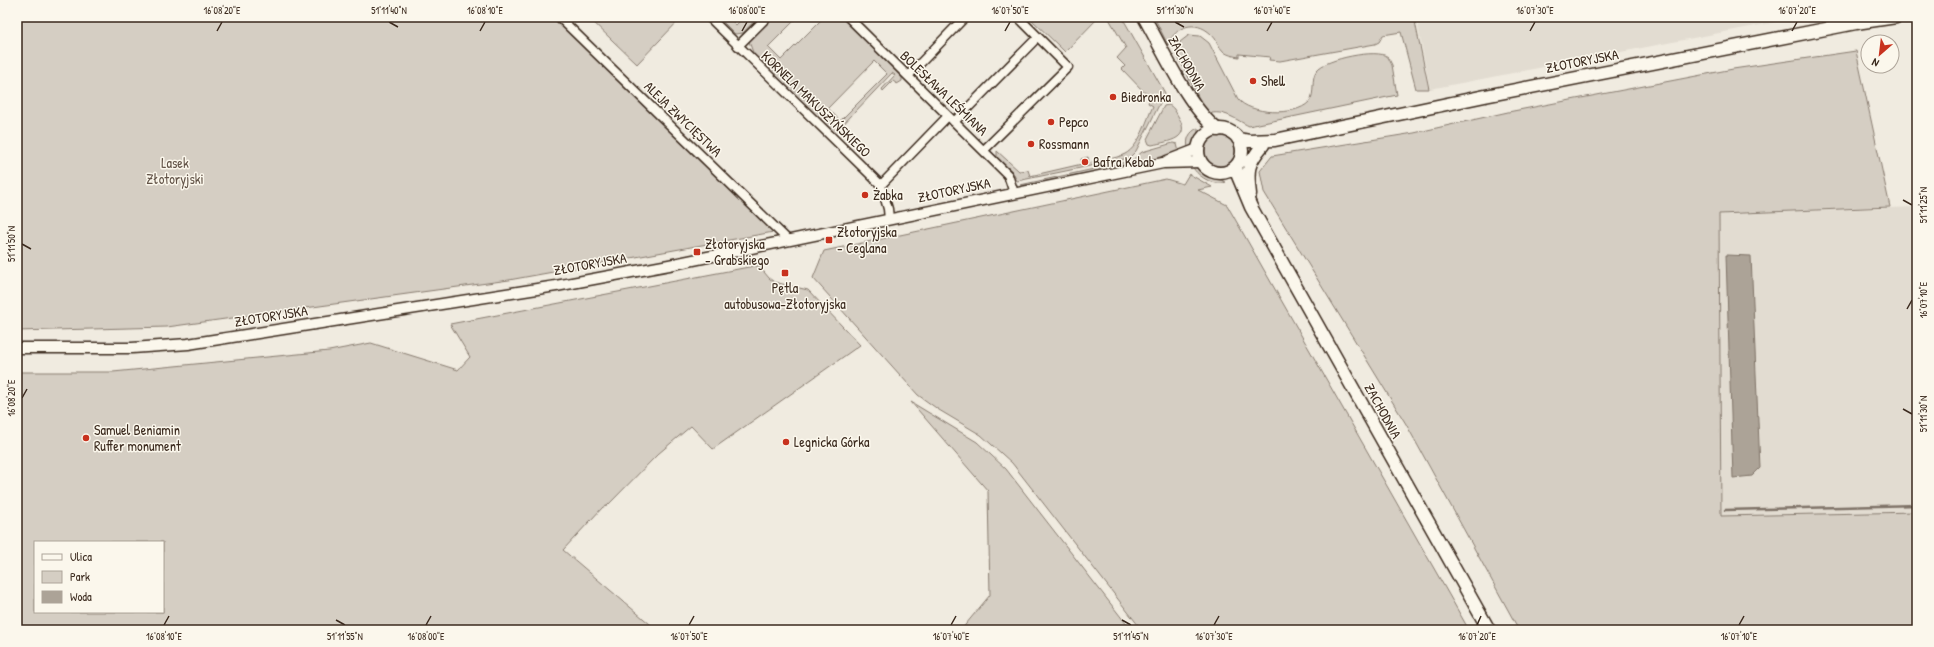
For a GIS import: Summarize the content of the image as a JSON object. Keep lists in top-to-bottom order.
{
  "streets": {
    "main road": ["ZŁOTORYJSKA", "ZACHODNIA"],
    "street": ["BOLESŁAWA LEŚMIANA", "KORNELA MAKUSZYŃSKIEGO", "ALEJA ZWYCIĘSTWA"]
  },
  "crossings": [
    ["ZŁOTORYJSKA", "ZACHODNIA"],
    ["ZŁOTORYJSKA", "BOLESŁAWA LEŚMIANA"],
    ["ZŁOTORYJSKA", "KORNELA MAKUSZYŃSKIEGO"],
    ["ZŁOTORYJSKA", "ALEJA ZWYCIĘSTWA"]
  ],
  "parks": ["Lasek Złotoryjski"],
  "places": {
    "other": [
      "Shell",
      "Biedronka",
      "Pepco",
      "Rossmann",
      "Bafra Kebab",
      "Żabka",
      "Samuel Beniamin Ruffer monument",
      "Legnicka Górka"
    ],
    "transit": ["Złotoryjska - Ceglana", "Złotoryjska - Grabskiego", "Pętla autobusowa-Złotoryjska"]
  },
  "legend": ["Ulica", "Park", "Woda"],
  "north": "bottom left",
  "coordinates": [
    "16°08'20\"E",
    "51°11'40\"N",
    "16°08'10\"E",
    "16°08'00\"E",
    "16°07'50\"E",
    "51°11'30\"N",
    "16°07'40\"E",
    "16°07'30\"E",
    "16°07'20\"E",
    "51°11'25\"N",
    "51°11'50\"N",
    "16°07'10\"E",
    "51°11'55\"N",
    "51°11'45\"N"
  ]
}
